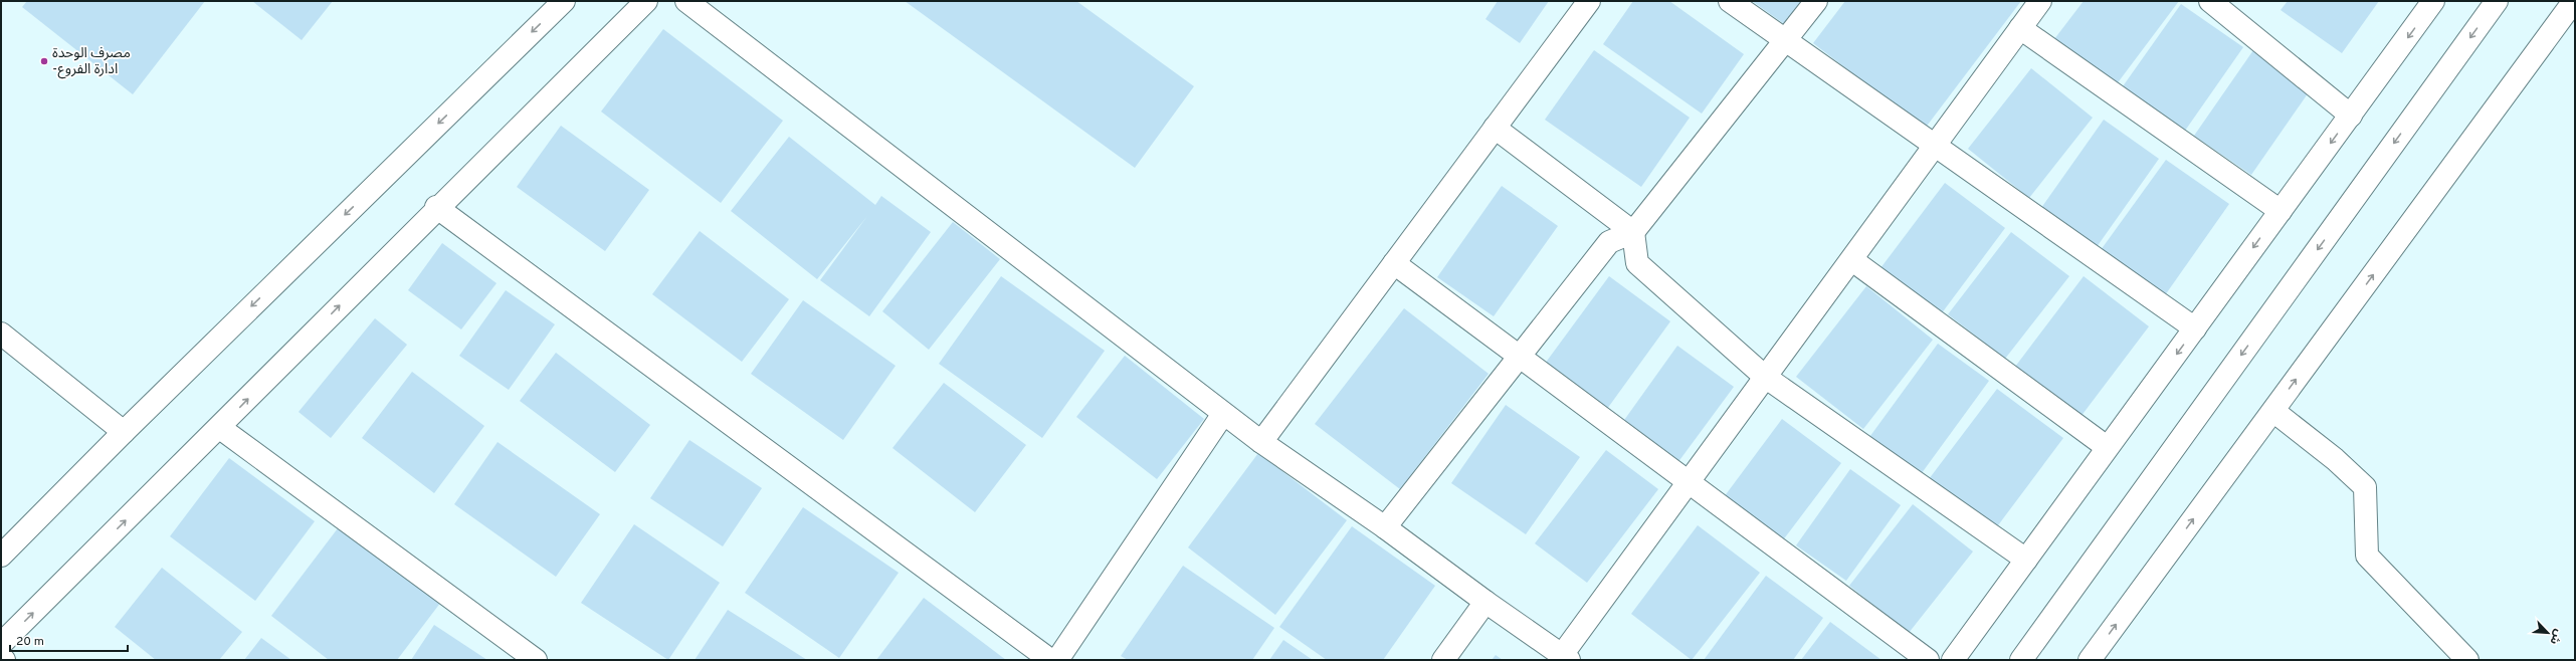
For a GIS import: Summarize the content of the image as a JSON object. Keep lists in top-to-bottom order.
{
  "places": ["مصرف الوحدة -ادارة الفروع"],
  "scale_bar": "20 m",
  "north": "bottom right"
}
